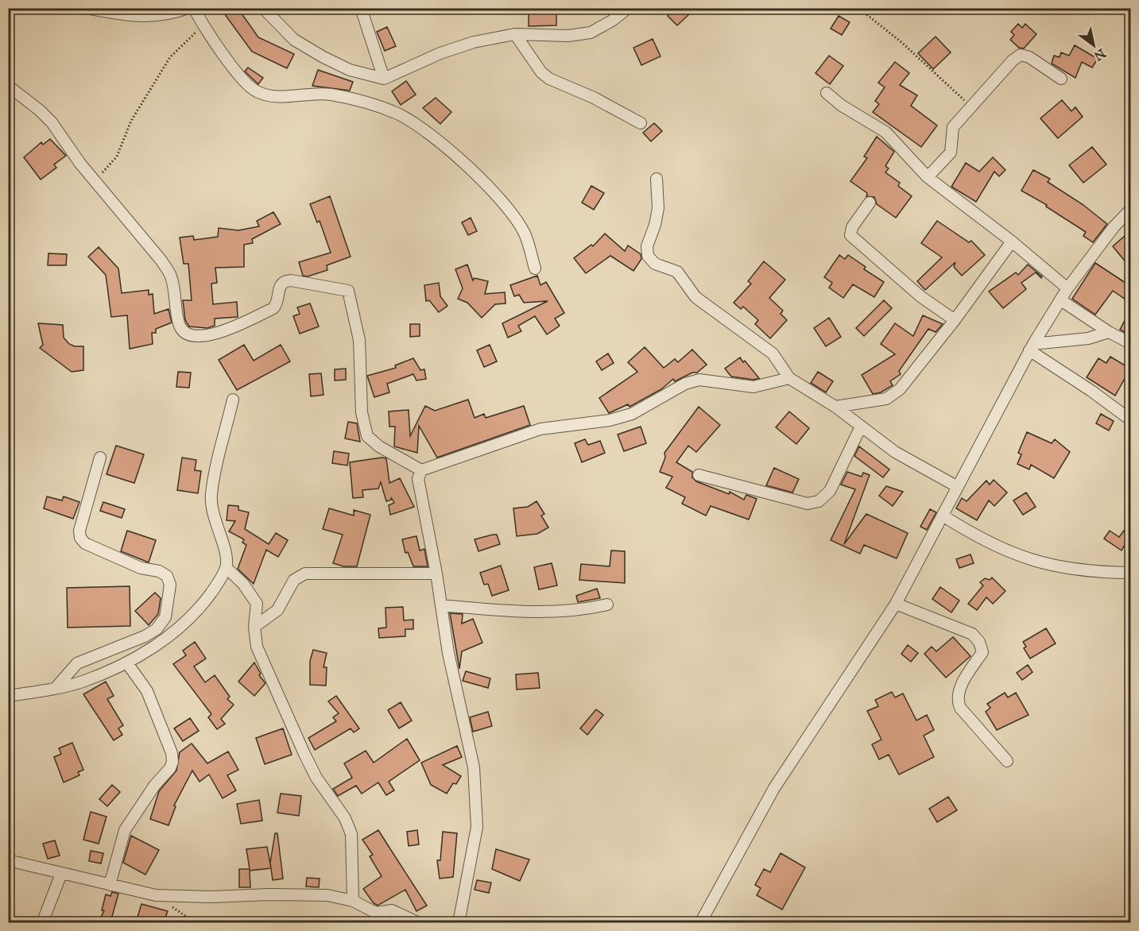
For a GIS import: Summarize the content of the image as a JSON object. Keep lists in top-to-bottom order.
{
  "north": "bottom right"
}
